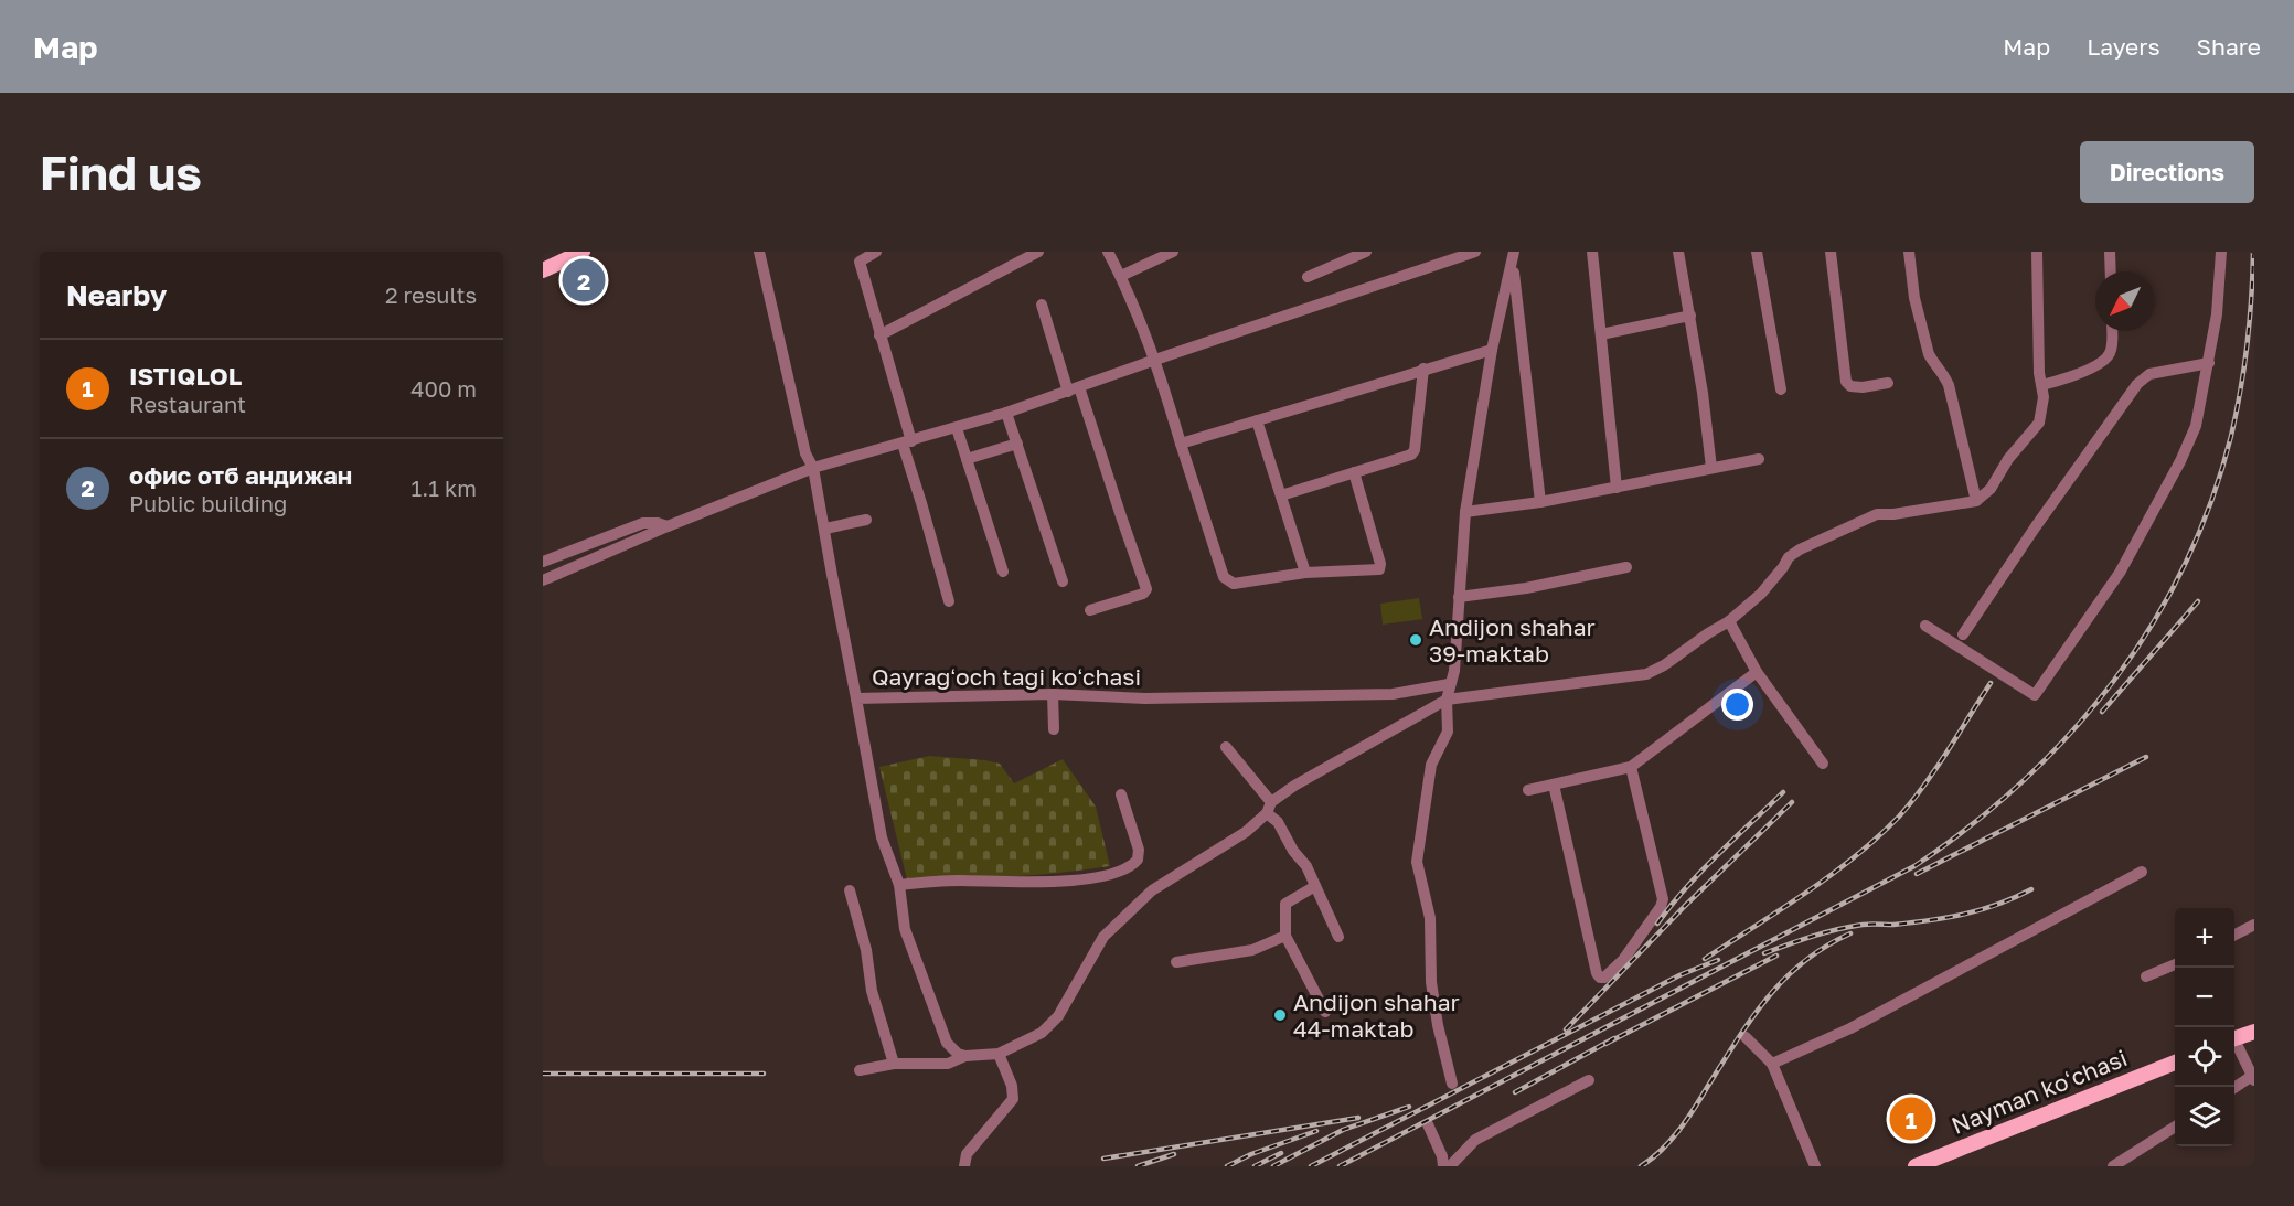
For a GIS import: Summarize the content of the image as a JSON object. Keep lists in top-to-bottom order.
{
  "streets": {
    "main road": ["Nayman koʻchasi"],
    "street": ["Qayragʻoch tagi koʻchasi"]
  },
  "places": ["Andijon shahar 39-maktab", "Andijon shahar 44-maktab"],
  "north": "bottom left",
  "page": {
    "header": "Map",
    "nav": ["Map", "Layers", "Share"],
    "buttons": "Directions",
    "title": "Find us",
    "heading": ["Nearby", "2 results"],
    "pins": ["2", "1"],
    "list": [
      {
        "mark": "1",
        "name": "ISTIQLOL",
        "note": "Restaurant",
        "value": "400 m"
      },
      {
        "mark": "2",
        "name": "офис отб андижан",
        "note": "Public building",
        "value": "1.1 km"
      }
    ],
    "map_buttons": ["+", "−"]
  }
}
